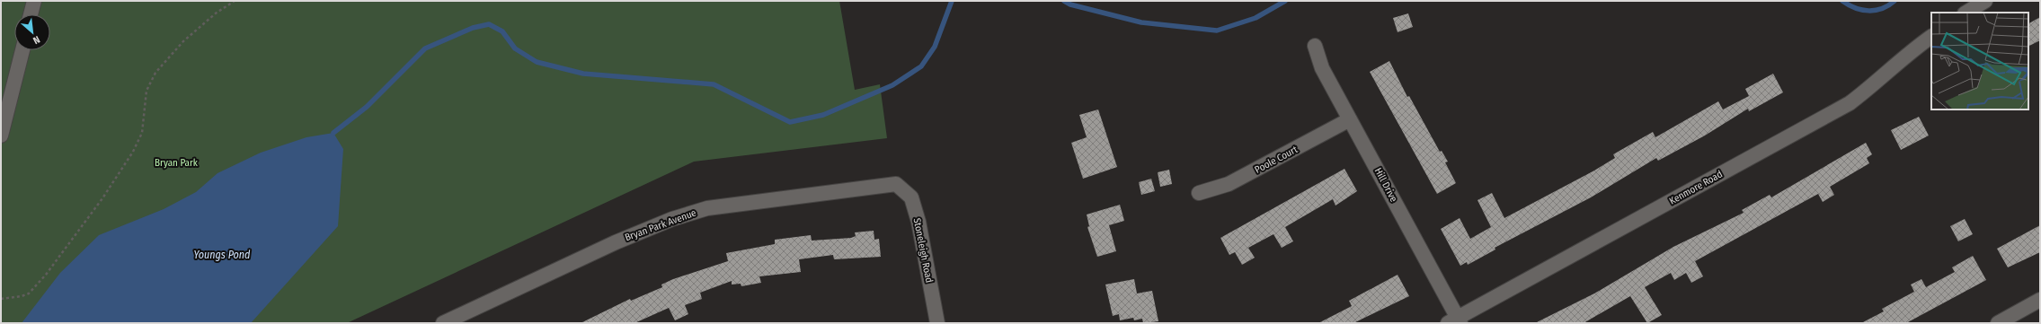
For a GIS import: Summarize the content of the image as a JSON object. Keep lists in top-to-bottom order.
{
  "streets": {
    "street": [
      "Poole Court",
      "Hill Drive",
      "Kenmore Road",
      "Bryan Park Avenue",
      "Stoneleigh Road"
    ]
  },
  "crossings": [
    ["Poole Court", "Hill Drive"],
    ["Hill Drive", "Kenmore Road"],
    ["Bryan Park Avenue", "Stoneleigh Road"]
  ],
  "water": ["Youngs Pond"],
  "parks": ["Bryan Park"],
  "north": "bottom right"
}
